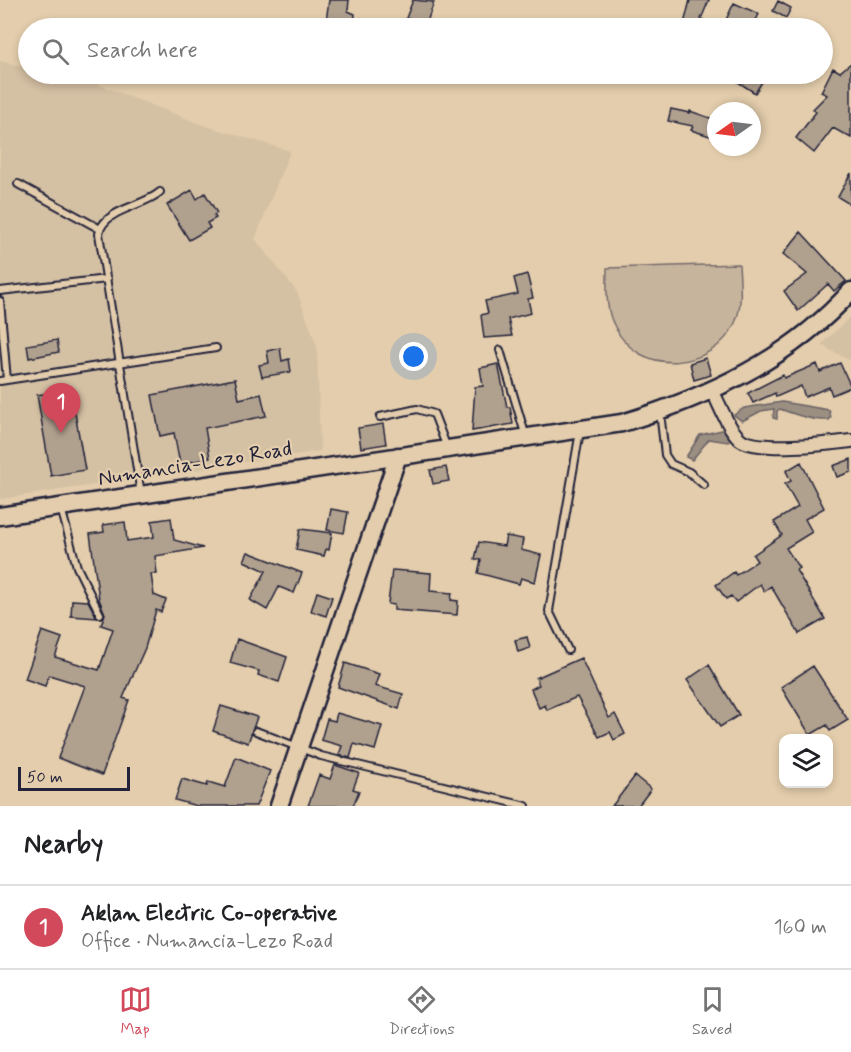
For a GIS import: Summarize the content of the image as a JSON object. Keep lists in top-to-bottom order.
{
  "streets": {
    "main road": ["Numancia-Lezo Road"]
  },
  "scale_bar": "50 m",
  "north": "left",
  "page": {
    "search": "Search here",
    "pins": "1",
    "scale": "50 m",
    "heading": "Nearby",
    "list": [
      {
        "mark": "1",
        "name": "Aklan Electric Co-operative",
        "note": "Office · Numancia-Lezo Road",
        "value": "160 m"
      }
    ],
    "nav": ["Map", "Directions", "Saved"]
  }
}
